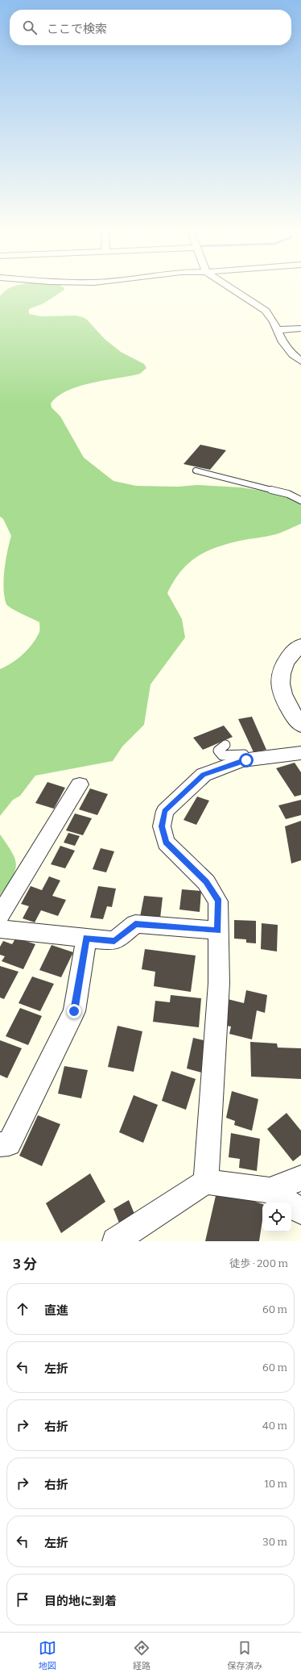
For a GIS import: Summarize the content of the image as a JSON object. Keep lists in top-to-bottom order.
{
  "page": {
    "search": "ここで検索",
    "heading": ["3 分", "徒歩 · 200 m"],
    "list": [
      ["直進", "60 m"],
      ["左折", "60 m"],
      ["右折", "40 m"],
      ["右折", "10 m"],
      ["左折", "30 m"],
      "目的地に到着"
    ],
    "nav": ["地図", "経路", "保存済み"]
  }
}
